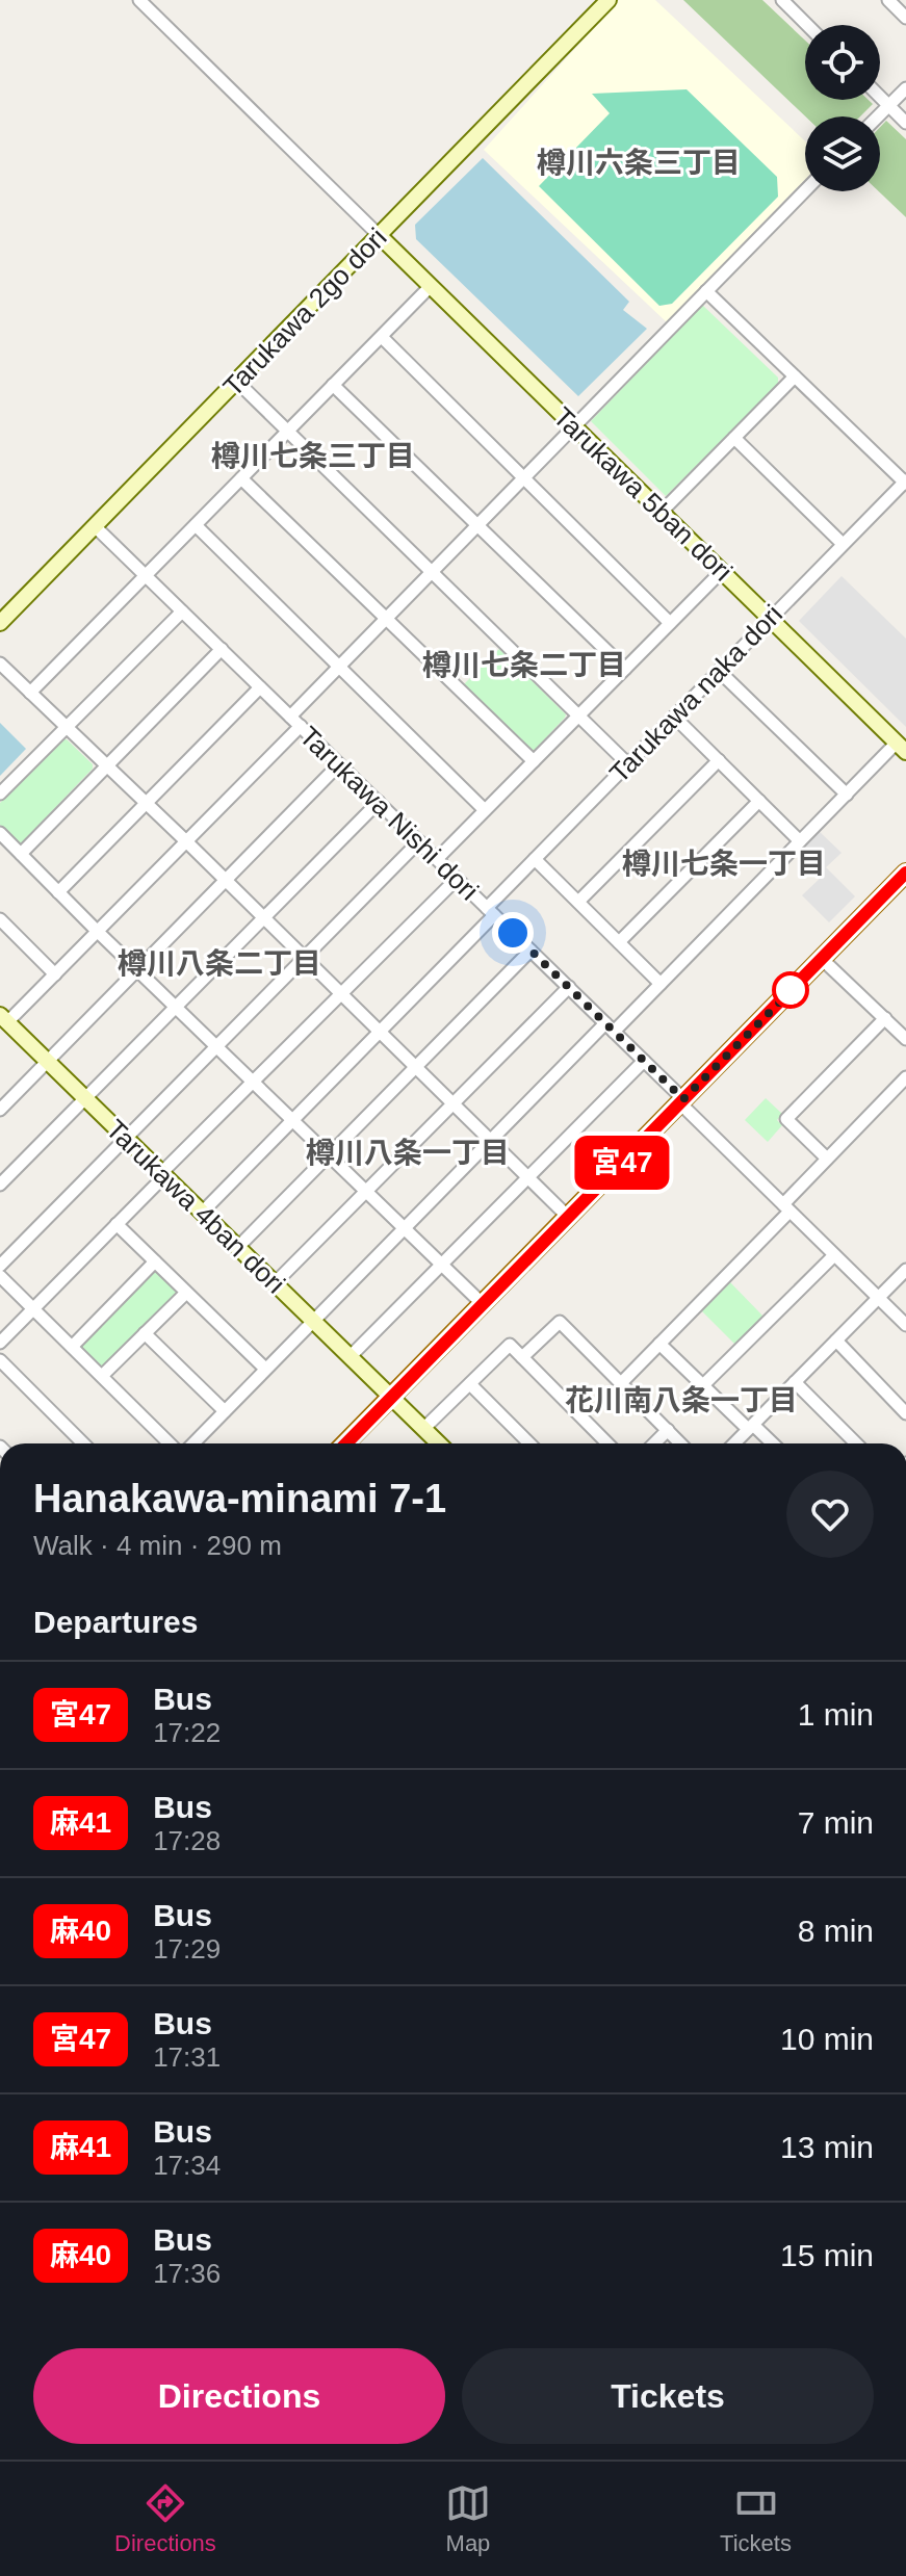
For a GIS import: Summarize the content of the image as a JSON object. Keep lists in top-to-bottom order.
{
  "streets": {
    "street": [
      "Tarukawa 2go dori",
      "Tarukawa 5ban dori",
      "Tarukawa naka dori",
      "Tarukawa Nishi dori",
      "Tarukawa 4ban dori"
    ]
  },
  "crossings": [
    ["Tarukawa 2go dori", "Tarukawa 5ban dori"],
    ["Tarukawa 2go dori", "Tarukawa Nishi dori"],
    ["Tarukawa 5ban dori", "Tarukawa naka dori"],
    ["Tarukawa naka dori", "Tarukawa Nishi dori"],
    ["Tarukawa naka dori", "Tarukawa 4ban dori"]
  ],
  "districts": [
    "樽川六条三丁目",
    "樽川七条三丁目",
    "樽川七条二丁目",
    "樽川七条一丁目",
    "樽川八条二丁目",
    "樽川八条一丁目",
    "花川南八条一丁目"
  ],
  "lines": ["bus line 宮47"],
  "page": {
    "on_map": "宮47",
    "heading": [
      ["Hanakawa-minami 7-1", "Walk · 4 min · 290 m"],
      "Departures"
    ],
    "list": [
      {
        "mark": "宮47",
        "name": "Bus",
        "note": "17:22",
        "value": "1 min"
      },
      {
        "mark": "麻41",
        "name": "Bus",
        "note": "17:28",
        "value": "7 min"
      },
      {
        "mark": "麻40",
        "name": "Bus",
        "note": "17:29",
        "value": "8 min"
      },
      {
        "mark": "宮47",
        "name": "Bus",
        "note": "17:31",
        "value": "10 min"
      },
      {
        "mark": "麻41",
        "name": "Bus",
        "note": "17:34",
        "value": "13 min"
      },
      {
        "mark": "麻40",
        "name": "Bus",
        "note": "17:36",
        "value": "15 min"
      }
    ],
    "buttons": ["Directions", "Tickets"],
    "tabs": ["Directions", "Map", "Tickets"]
  }
}
